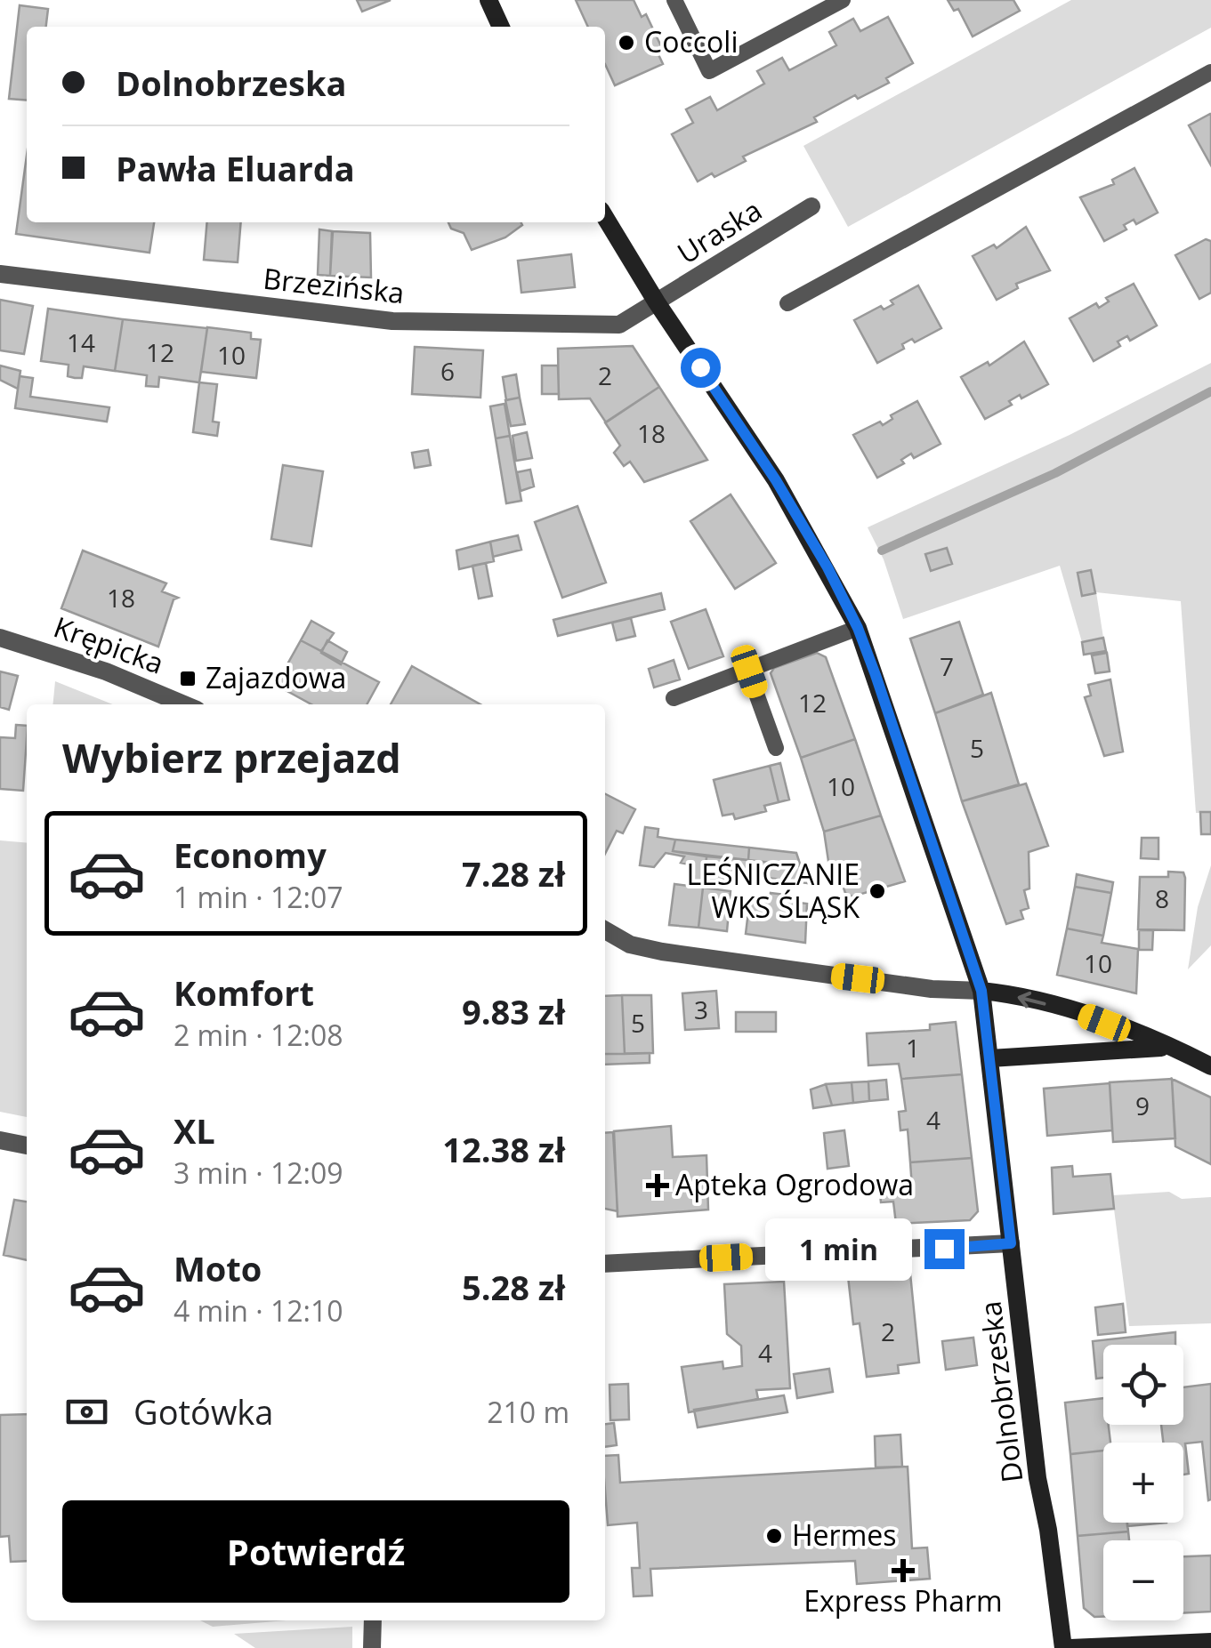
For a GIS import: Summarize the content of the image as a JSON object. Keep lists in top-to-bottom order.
{
  "streets": {
    "street": [
      "Uraska",
      "Brzezińska",
      "Krępicka",
      "Dolnobrzeska"
    ]
  },
  "crossings": [
    ["Uraska", "Brzezińska"],
    ["Uraska", "Dolnobrzeska"],
    ["Brzezińska", "Dolnobrzeska"]
  ],
  "places": {
    "other": ["Coccoli", "LEŚNICZANIE WKS ŚLĄSK", "Hermes"],
    "transit": ["Zajazdowa"],
    "health": ["Apteka Ogrodowa", "Express Pharm"]
  },
  "house_numbers": [
    "14",
    "12",
    "10",
    "6",
    "2",
    "18",
    "18",
    "7",
    "12",
    "5",
    "10",
    "8",
    "10",
    "3",
    "5",
    "1",
    "9",
    "4",
    "2",
    "4"
  ],
  "page": {
    "banner": ["Dolnobrzeska", "Pawła Eluarda"],
    "heading": "Wybierz przejazd",
    "list": [
      {
        "name": "Economy",
        "note": "1 min · 12:07",
        "value": "7.28 zł"
      },
      {
        "name": "Komfort",
        "note": "2 min · 12:08",
        "value": "9.83 zł"
      },
      {
        "name": "XL",
        "note": "3 min · 12:09",
        "value": "12.38 zł"
      },
      {
        "name": "Moto",
        "note": "4 min · 12:10",
        "value": "5.28 zł"
      }
    ],
    "bubble": "1 min",
    "map_buttons": ["+", "−"],
    "pay": ["Gotówka", "210 m"],
    "buttons": "Potwierdź"
  }
}
